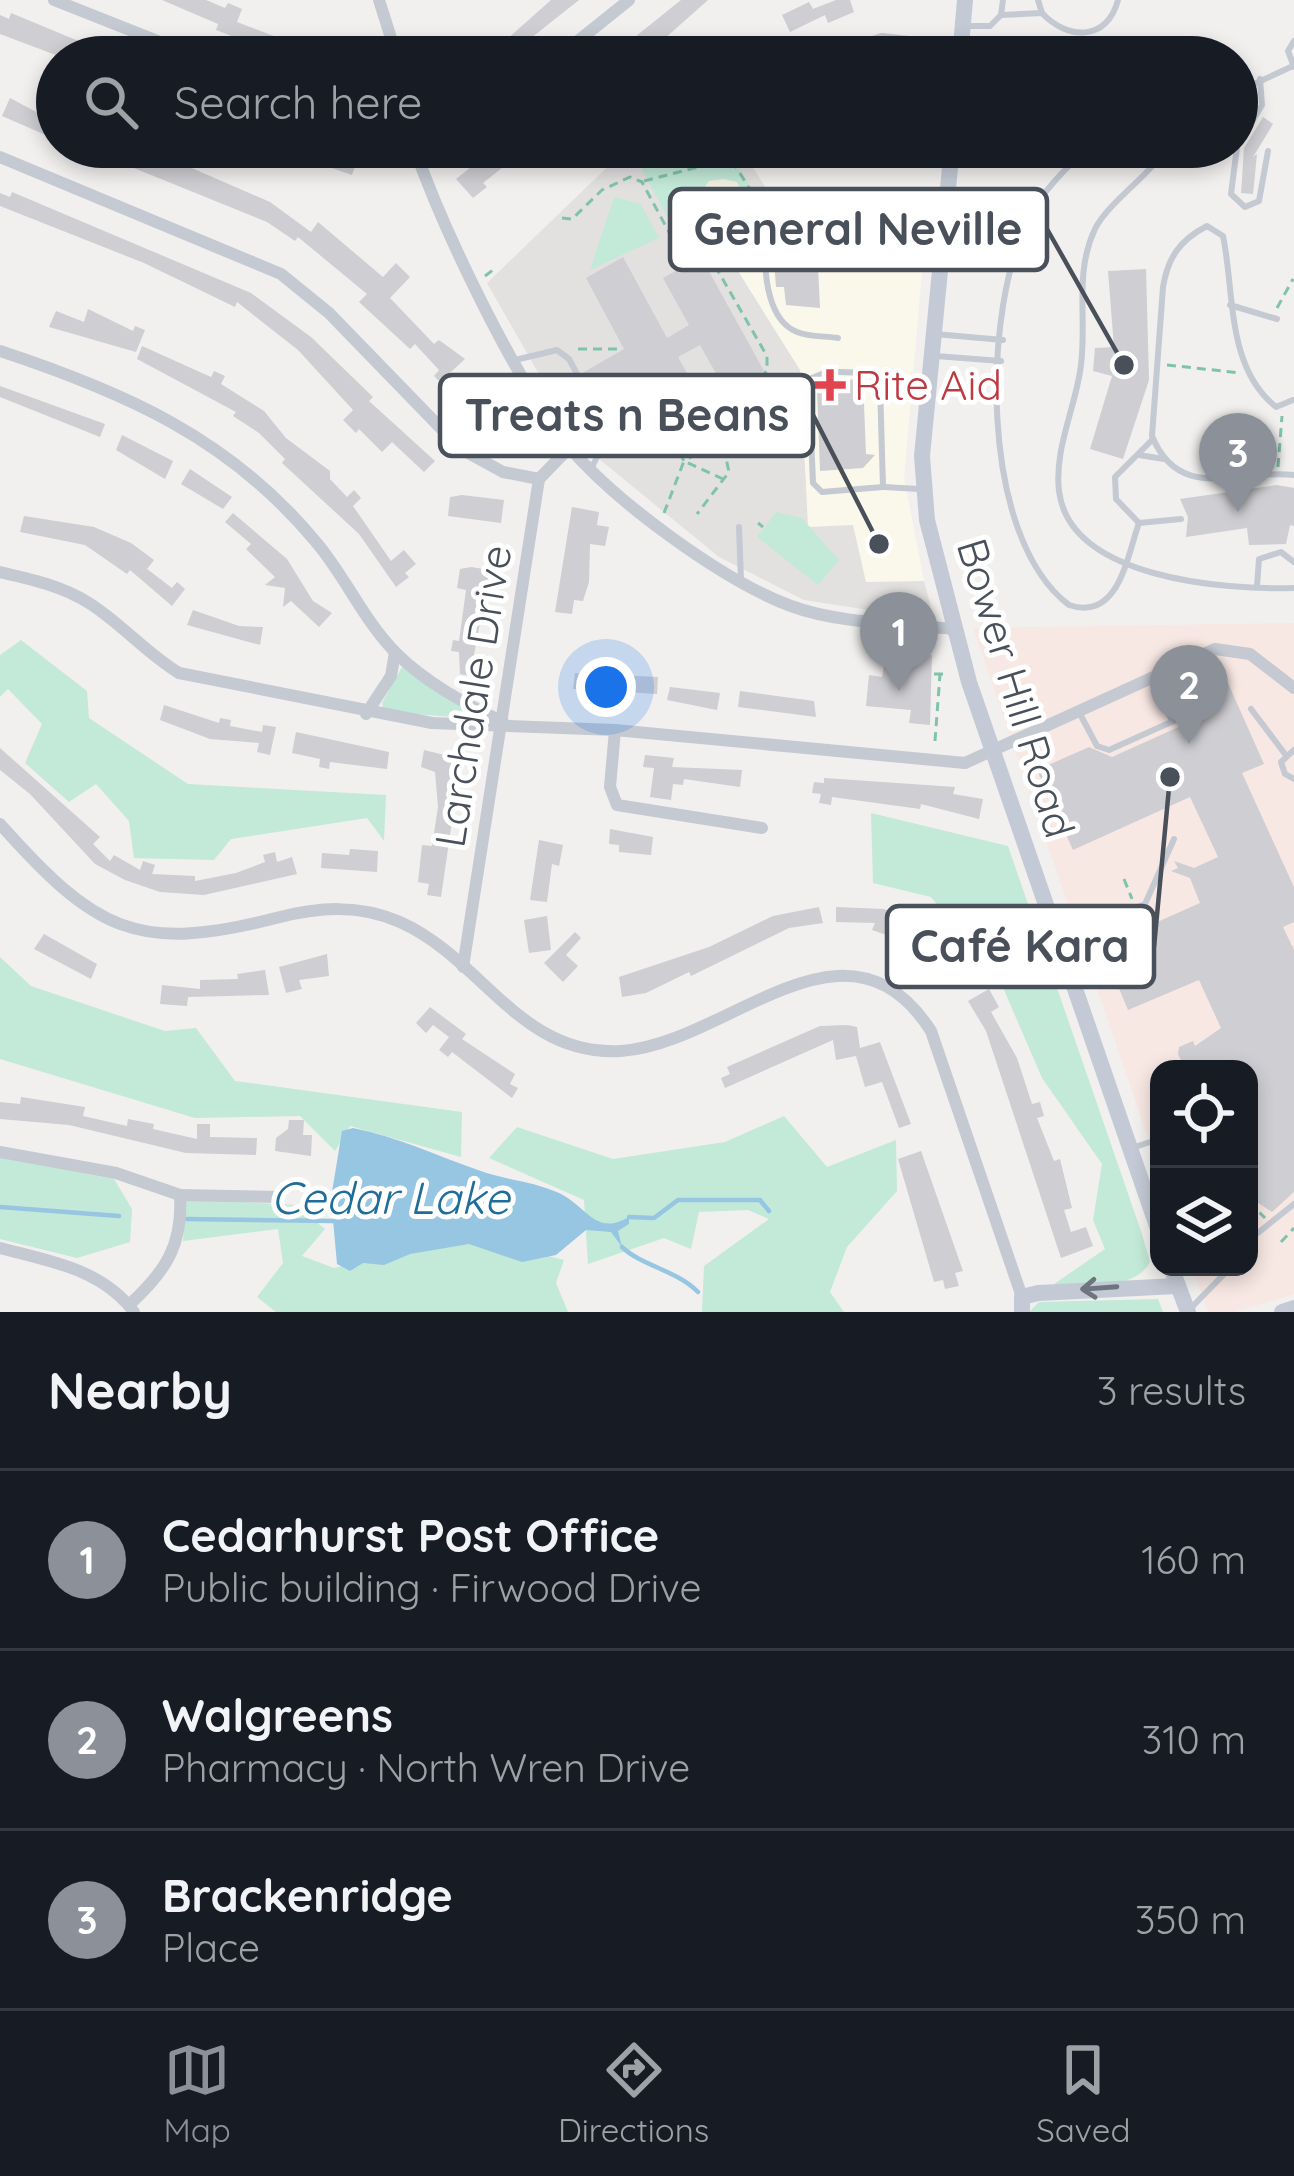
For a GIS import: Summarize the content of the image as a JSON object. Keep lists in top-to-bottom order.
{
  "streets": {
    "main road": ["Bower Hill Road"],
    "street": ["Larchdale Drive"]
  },
  "water": ["Cedar Lake"],
  "places": {
    "other": ["General Neville", "Treats n Beans", "Café Kara"],
    "health": ["Rite Aid"]
  },
  "page": {
    "search": "Search here",
    "pins": ["3", "1", "2"],
    "heading": ["Nearby", "3 results"],
    "list": [
      {
        "mark": "1",
        "name": "Cedarhurst Post Office",
        "note": "Public building · Firwood Drive",
        "value": "160 m"
      },
      {
        "mark": "2",
        "name": "Walgreens",
        "note": "Pharmacy · North Wren Drive",
        "value": "310 m"
      },
      {
        "mark": "3",
        "name": "Brackenridge",
        "note": "Place",
        "value": "350 m"
      }
    ],
    "nav": ["Map", "Directions", "Saved"]
  }
}
